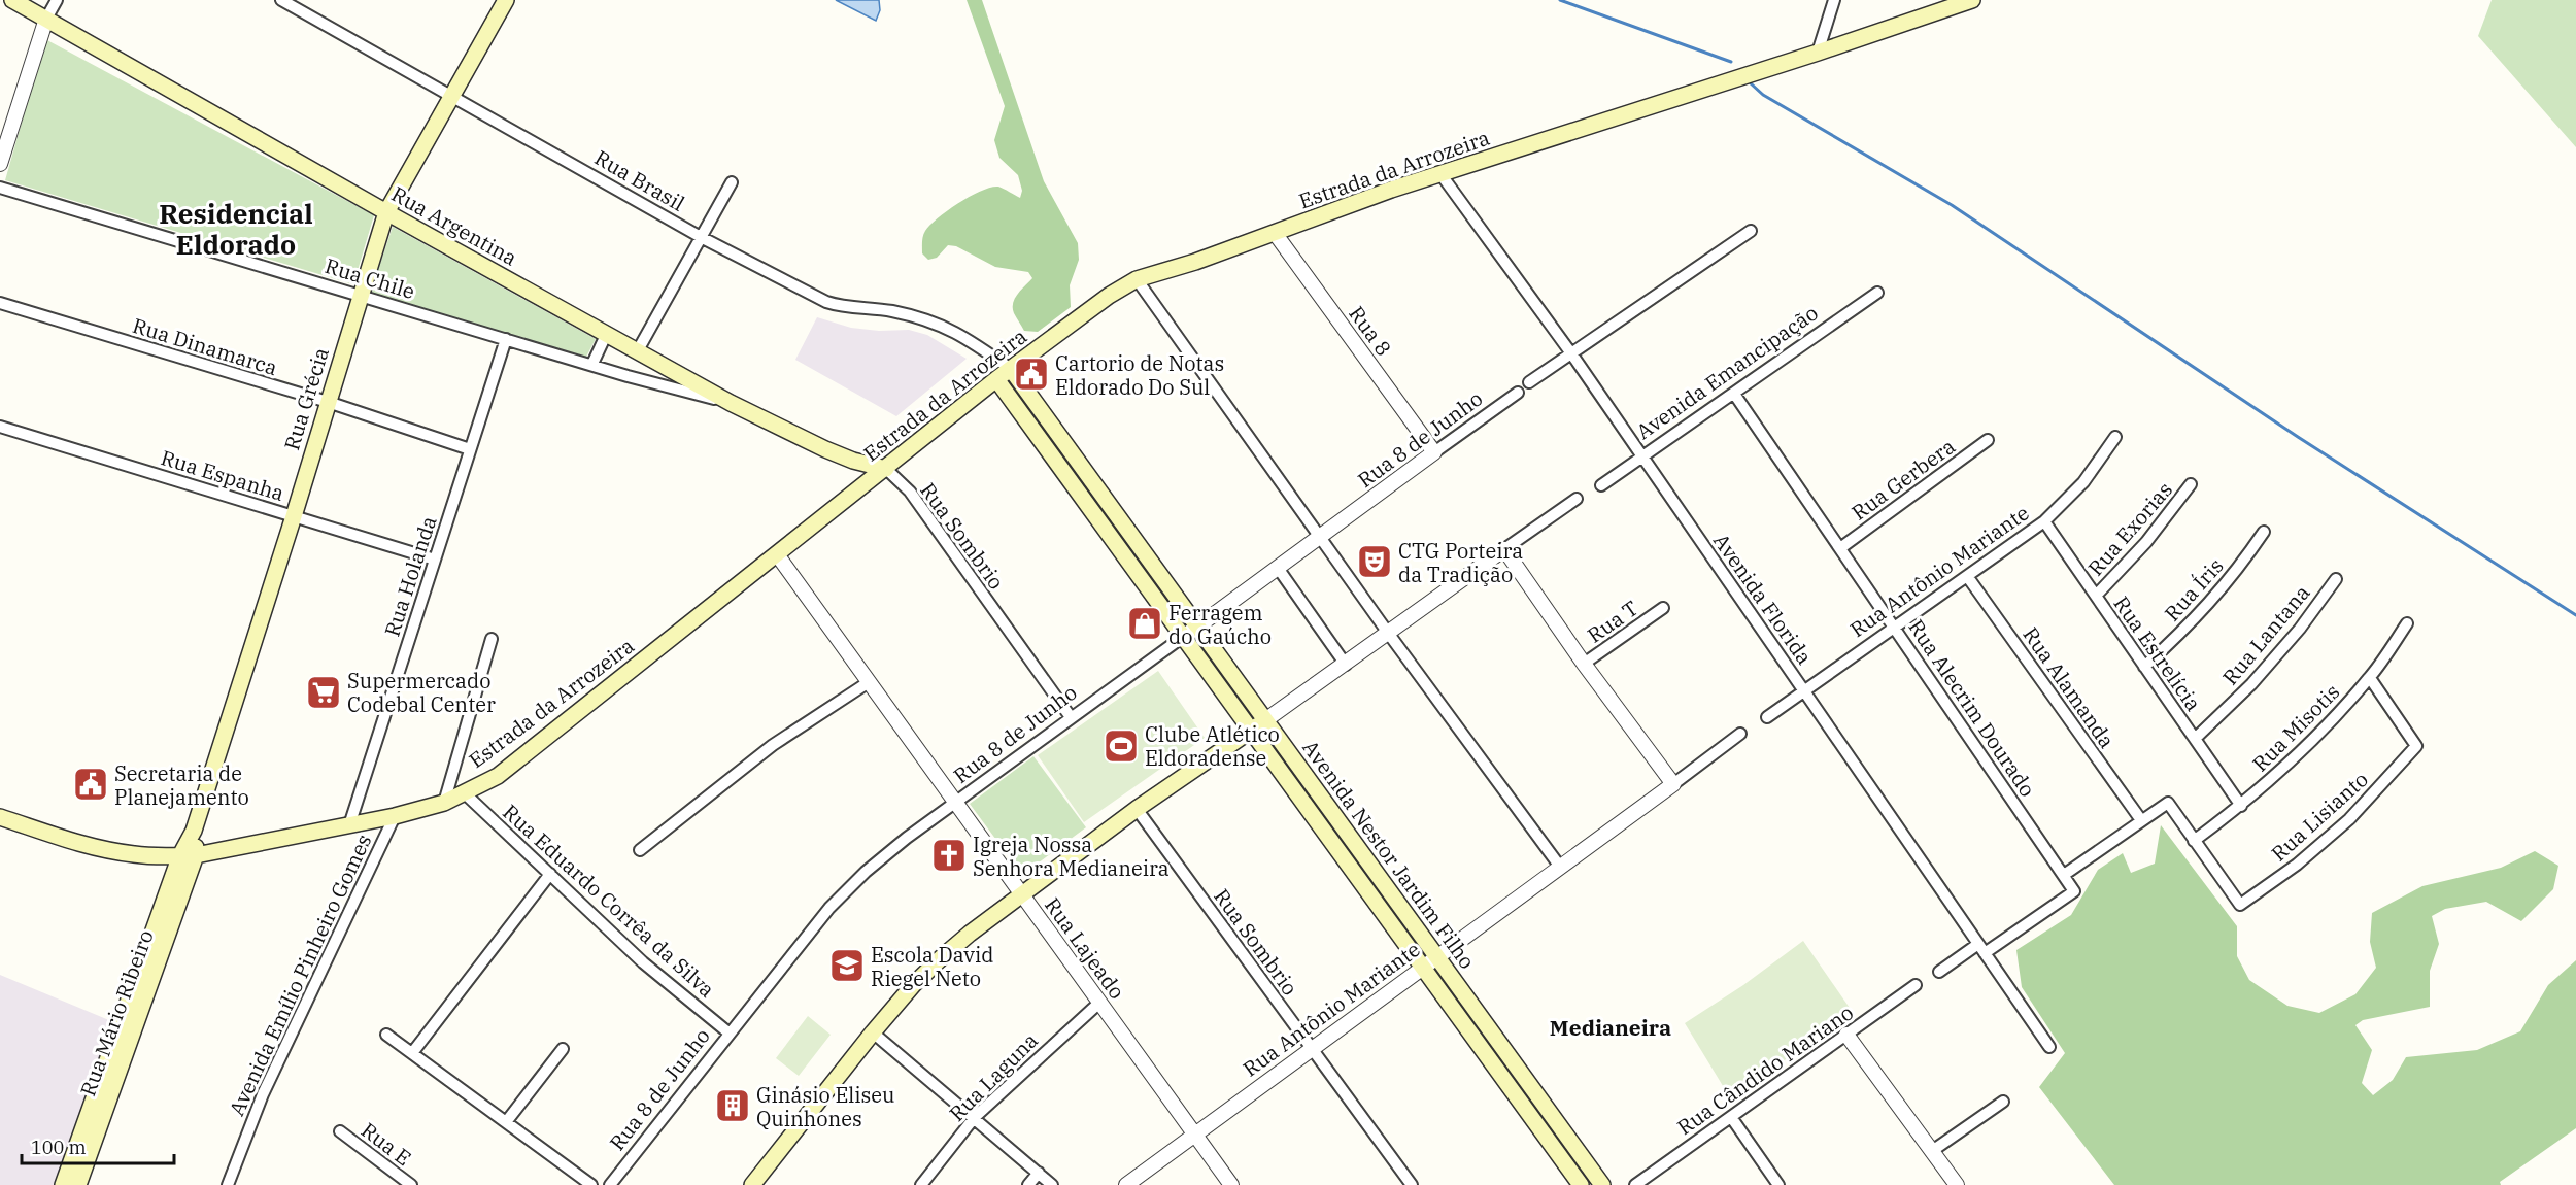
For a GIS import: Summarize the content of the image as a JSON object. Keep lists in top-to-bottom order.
{
  "streets": {
    "main road": [
      "Estrada da Arrozeira",
      "Rua Argentina",
      "Rua Grécia",
      "Avenida Nestor Jardim Filho",
      "Rua Mário Ribeiro"
    ],
    "street": [
      "Rua Brasil",
      "Rua Chile",
      "Rua 8",
      "Rua Dinamarca",
      "Avenida Emancipação",
      "Rua 8 de Junho",
      "Rua Espanha",
      "Rua Gerbera",
      "Rua Exorias",
      "Rua Sombrio",
      "Rua Antônio Mariante",
      "Rua Holanda",
      "Rua Íris",
      "Avenida Florida",
      "Rua T",
      "Rua Lantana",
      "Rua Estrelícia",
      "Rua Alamanda",
      "Rua Alecrim Dourado",
      "Rua Misotis",
      "Rua Lisianto",
      "Rua Eduardo Corrêa da Silva",
      "Rua Lajeado",
      "Avenida Emílio Pinheiro Gomes",
      "Rua Cândido Mariano",
      "Rua Laguna",
      "Rua E"
    ]
  },
  "crossings": [
    ["Estrada da Arrozeira", "Rua Brasil"],
    ["Estrada da Arrozeira", "Rua Argentina"],
    ["Estrada da Arrozeira", "Rua 8"],
    ["Estrada da Arrozeira", "Rua Grécia"],
    ["Estrada da Arrozeira", "Rua Sombrio"],
    ["Estrada da Arrozeira", "Rua Holanda"],
    ["Estrada da Arrozeira", "Avenida Florida"],
    ["Estrada da Arrozeira", "Avenida Nestor Jardim Filho"],
    ["Estrada da Arrozeira", "Rua Eduardo Corrêa da Silva"],
    ["Estrada da Arrozeira", "Rua Lajeado"],
    ["Estrada da Arrozeira", "Avenida Emílio Pinheiro Gomes"],
    ["Estrada da Arrozeira", "Rua Mário Ribeiro"],
    ["Rua Brasil", "Rua Grécia"],
    ["Rua Brasil", "Avenida Nestor Jardim Filho"],
    ["Rua Argentina", "Rua Chile"],
    ["Rua Argentina", "Rua Grécia"],
    ["Rua Argentina", "Rua Sombrio"],
    ["Rua Chile", "Rua Grécia"],
    ["Rua Chile", "Rua Holanda"],
    ["Rua 8", "Rua 8 de Junho"],
    ["Rua Dinamarca", "Rua Grécia"],
    ["Rua Dinamarca", "Rua Holanda"],
    ["Avenida Emancipação", "Avenida Florida"],
    ["Avenida Emancipação", "Rua Alecrim Dourado"],
    ["Rua Grécia", "Rua Espanha"],
    ["Rua Grécia", "Rua Mário Ribeiro"],
    ["Rua 8 de Junho", "Rua Sombrio"],
    ["Rua 8 de Junho", "Avenida Nestor Jardim Filho"],
    ["Rua 8 de Junho", "Rua Eduardo Corrêa da Silva"],
    ["Rua 8 de Junho", "Rua Lajeado"],
    ["Rua Espanha", "Rua Holanda"],
    ["Rua Gerbera", "Rua Alecrim Dourado"],
    ["Rua Exorias", "Rua Estrelícia"],
    ["Rua Sombrio", "Rua Antônio Mariante"],
    ["Rua Antônio Mariante", "Avenida Florida"],
    ["Rua Antônio Mariante", "Rua Estrelícia"],
    ["Rua Antônio Mariante", "Rua Alamanda"],
    ["Rua Antônio Mariante", "Rua Alecrim Dourado"],
    ["Rua Antônio Mariante", "Avenida Nestor Jardim Filho"],
    ["Rua Antônio Mariante", "Rua Lajeado"],
    ["Rua Íris", "Rua Estrelícia"],
    ["Avenida Florida", "Rua Alecrim Dourado"],
    ["Rua Lantana", "Rua Estrelícia"],
    ["Rua Estrelícia", "Rua Misotis"],
    ["Rua Misotis", "Rua Lisianto"],
    ["Rua Lajeado", "Rua Laguna"]
  ],
  "districts": ["Residencial Eldorado", "Medianeira"],
  "places": {
    "public building": ["Cartorio de Notas Eldorado Do Sul", "Secretaria de Planejamento"],
    "theatre": ["CTG Porteira da Tradição"],
    "shop": ["Ferragem do Gaúcho"],
    "supermarket": ["Supermercado Codebal Center"],
    "sports": ["Clube Atlético Eldoradense"],
    "church": ["Igreja Nossa Senhora Medianeira"],
    "school or university": ["Escola David Riegel Neto"],
    "building": ["Ginásio Eliseu Quinhones"]
  },
  "scale_bar": "100 m"
}
